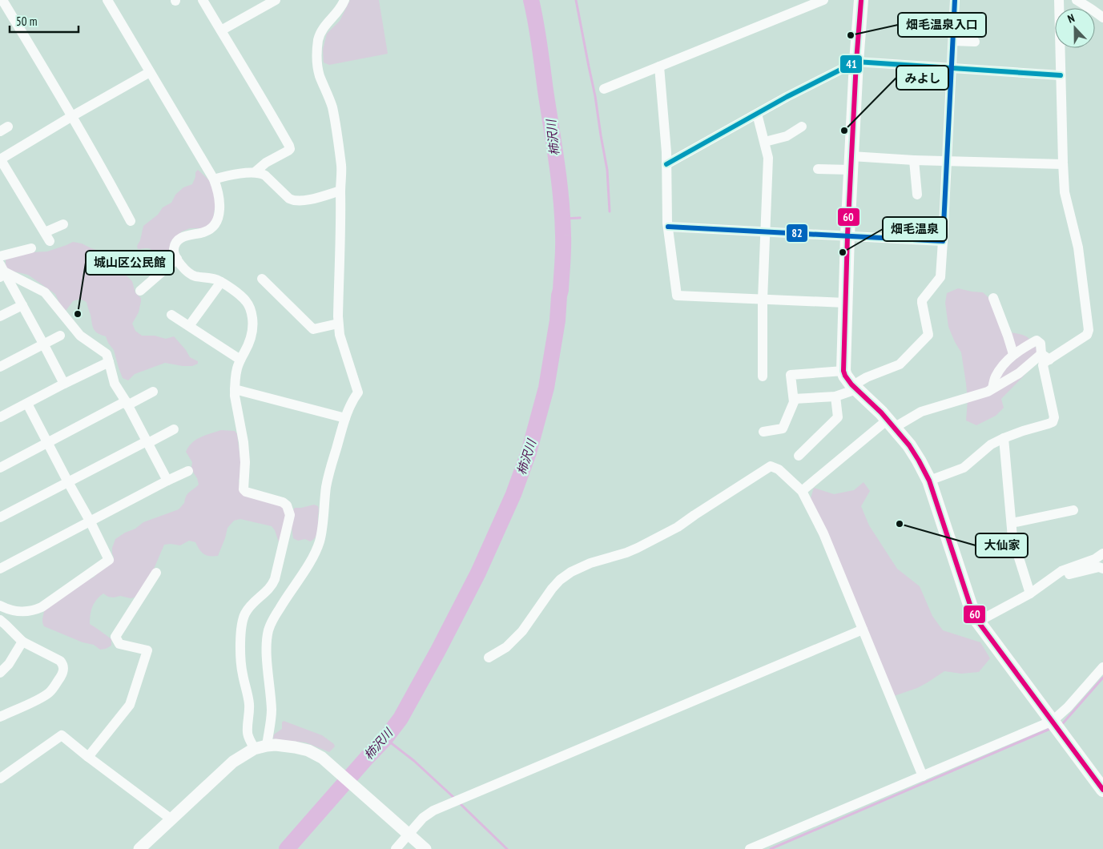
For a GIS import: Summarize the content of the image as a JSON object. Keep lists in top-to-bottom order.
{
  "water": ["柿沢川"],
  "places": [
    "畑毛温泉入口",
    "みよし",
    "畑毛温泉",
    "城山区公民館",
    "大仙家"
  ],
  "lines": ["transit line 60", "transit line 82", "transit line 41"],
  "scale_bar": "50 m",
  "north": "top"
}
